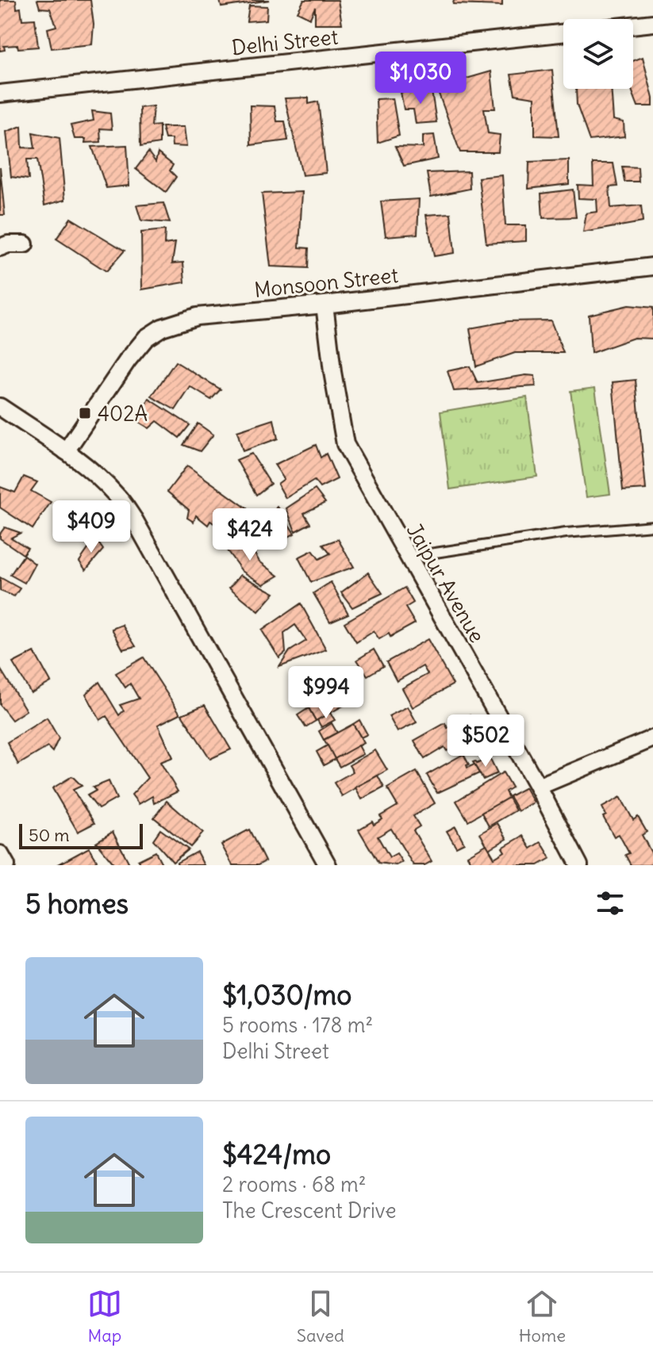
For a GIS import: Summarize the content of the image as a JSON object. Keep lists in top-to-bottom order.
{
  "streets": {
    "street": ["Delhi Street", "Monsoon Street", "Jaipur Avenue"]
  },
  "crossings": [
    ["Monsoon Street", "Jaipur Avenue"]
  ],
  "places": {
    "transit": ["402A"]
  },
  "scale_bar": "50 m",
  "page": {
    "price": [
      "$1,030",
      "$409",
      "$424",
      "$994",
      "$502"
    ],
    "scale": "50 m",
    "heading": "5 homes",
    "list": [
      {
        "name": "$1,030/mo",
        "note": "5 rooms · 178 m² · Delhi Street"
      },
      {
        "name": "$424/mo",
        "note": "2 rooms · 68 m² · The Crescent Drive"
      }
    ],
    "tabs": ["Map", "Saved", "Home"]
  }
}
